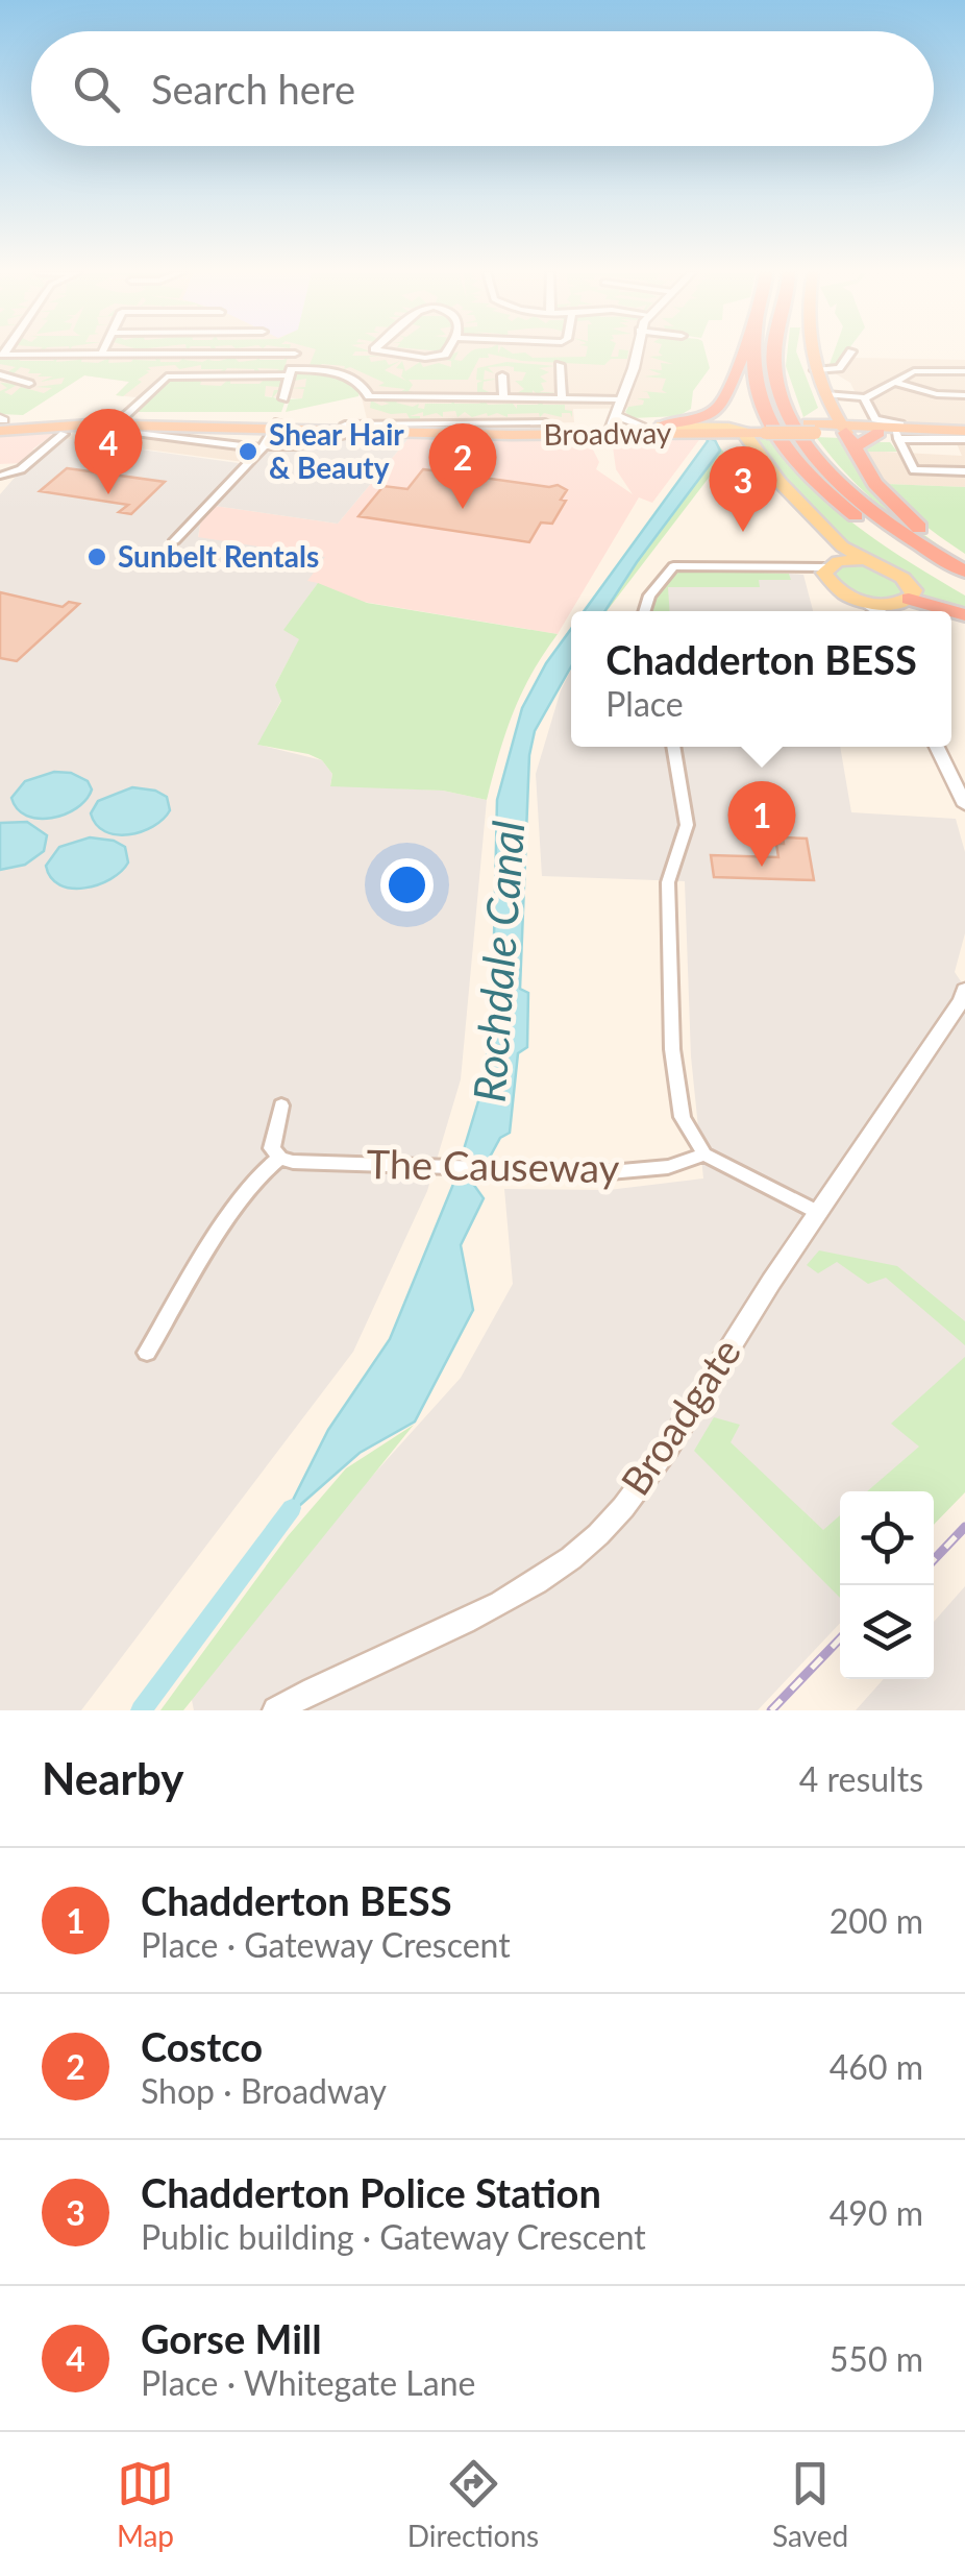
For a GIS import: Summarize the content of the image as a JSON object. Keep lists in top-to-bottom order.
{
  "streets": {
    "highway": ["Broadway"],
    "street": ["The Causeway", "Broadgate"]
  },
  "water": ["Rochdale Canal"],
  "places": ["Shear Hair & Beauty", "Sunbelt Rentals"],
  "page": {
    "search": "Search here",
    "pins": [
      "4",
      "2",
      "3",
      "1"
    ],
    "popup": ["Chadderton BESS", "Place"],
    "heading": ["Nearby", "4 results"],
    "list": [
      {
        "mark": "1",
        "name": "Chadderton BESS",
        "note": "Place · Gateway Crescent",
        "value": "200 m"
      },
      {
        "mark": "2",
        "name": "Costco",
        "note": "Shop · Broadway",
        "value": "460 m"
      },
      {
        "mark": "3",
        "name": "Chadderton Police Station",
        "note": "Public building · Gateway Crescent",
        "value": "490 m"
      },
      {
        "mark": "4",
        "name": "Gorse Mill",
        "note": "Place · Whitegate Lane",
        "value": "550 m"
      }
    ],
    "nav": ["Map", "Directions", "Saved"]
  }
}
